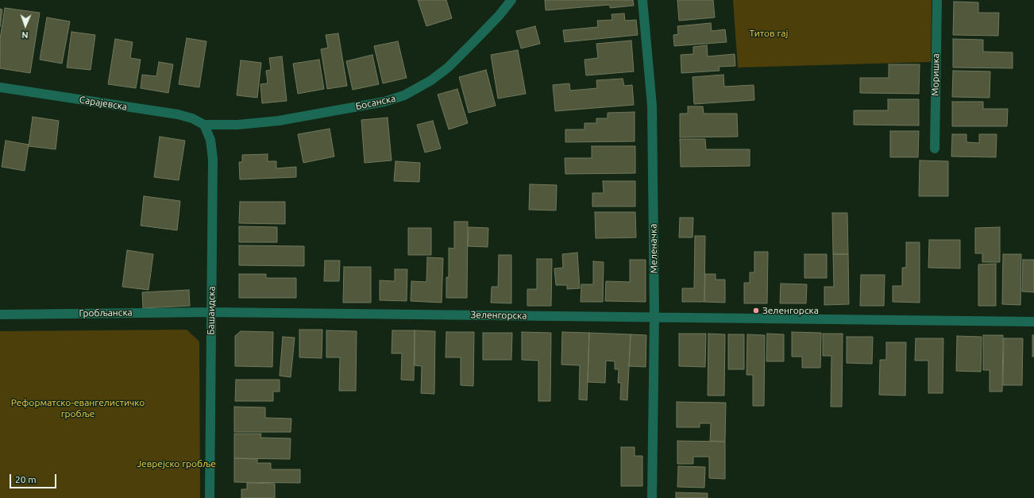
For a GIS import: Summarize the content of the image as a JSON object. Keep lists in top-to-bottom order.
{
  "streets": {
    "street": [
      "Моришка",
      "Босанска",
      "Сарајевска",
      "Меленачка",
      "Башаидска",
      "Гробљанска",
      "Зеленгорска"
    ]
  },
  "crossings": [
    ["Босанска", "Сарајевска"],
    ["Босанска", "Башаидска"],
    ["Сарајевска", "Башаидска"],
    ["Меленачка", "Зеленгорска"],
    ["Башаидска", "Гробљанска"],
    ["Башаидска", "Зеленгорска"],
    ["Гробљанска", "Зеленгорска"]
  ],
  "parks": ["Титов гај", "Реформатско-евангелистичко гробље", "Јеврејско гробље"],
  "places": ["Зеленгорска"],
  "scale_bar": "20 m",
  "north": "bottom"
}
